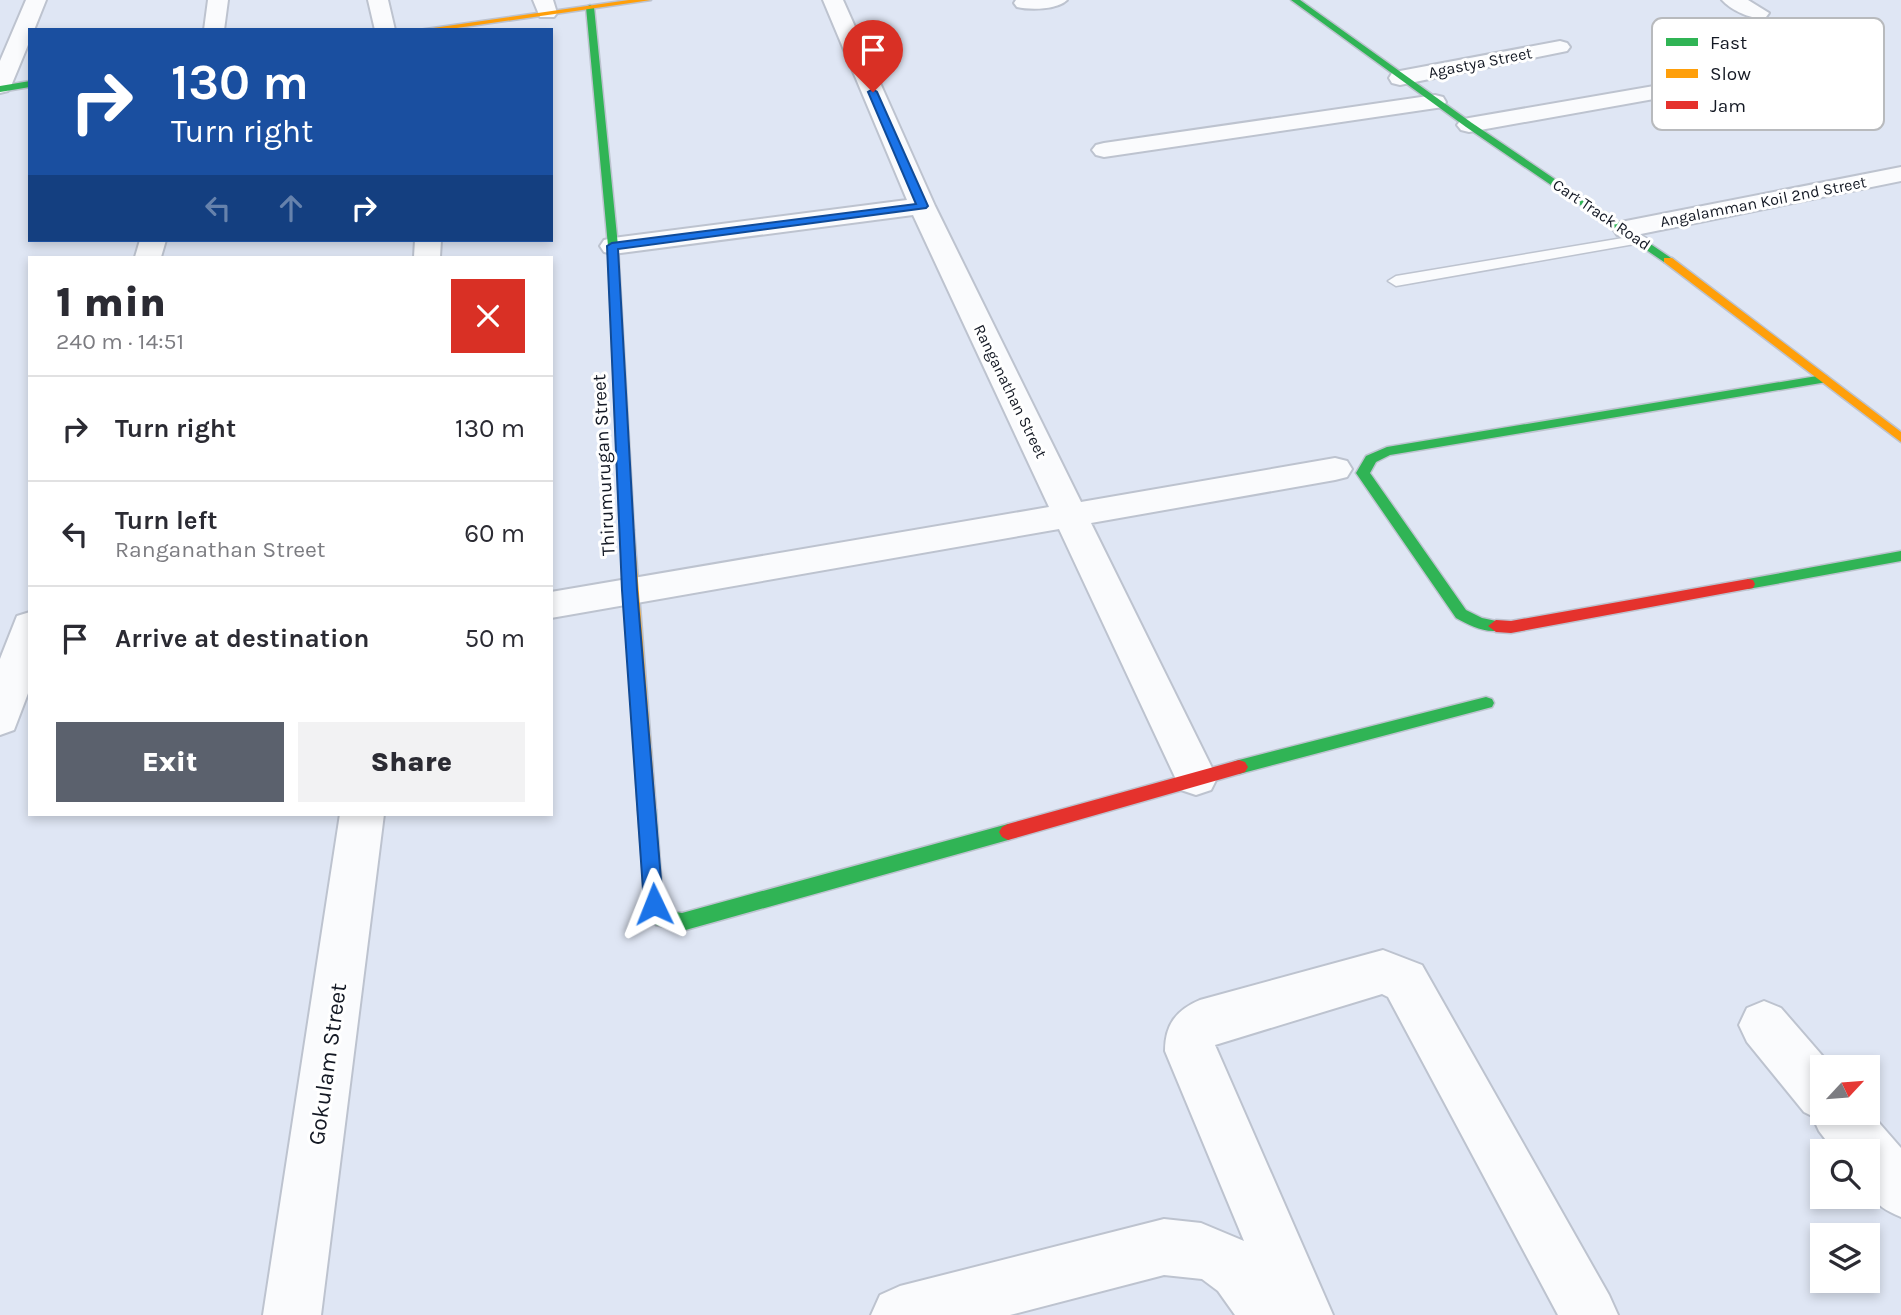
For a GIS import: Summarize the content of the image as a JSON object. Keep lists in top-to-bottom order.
{
  "streets": {
    "street": [
      "Agastya Street",
      "Angalamman Koil 2nd Street",
      "Cart Track Road",
      "Ranganathan Street",
      "Thirumurugan Street",
      "Gokulam Street"
    ]
  },
  "crossings": [
    ["Agastya Street", "Cart Track Road"],
    ["Angalamman Koil 2nd Street", "Cart Track Road"],
    ["Ranganathan Street", "Thirumurugan Street"]
  ],
  "legend": ["Fast", "Slow", "Jam"],
  "north": "top right",
  "page": {
    "turn": ["130 m", "Turn right"],
    "heading": ["1 min", "240 m · 14:51"],
    "list": [
      {
        "name": "Turn right",
        "value": "130 m"
      },
      {
        "name": "Turn left",
        "note": "Ranganathan Street",
        "value": "60 m"
      },
      {
        "name": "Arrive at destination",
        "value": "50 m"
      }
    ],
    "buttons": ["Exit", "Share"]
  }
}
